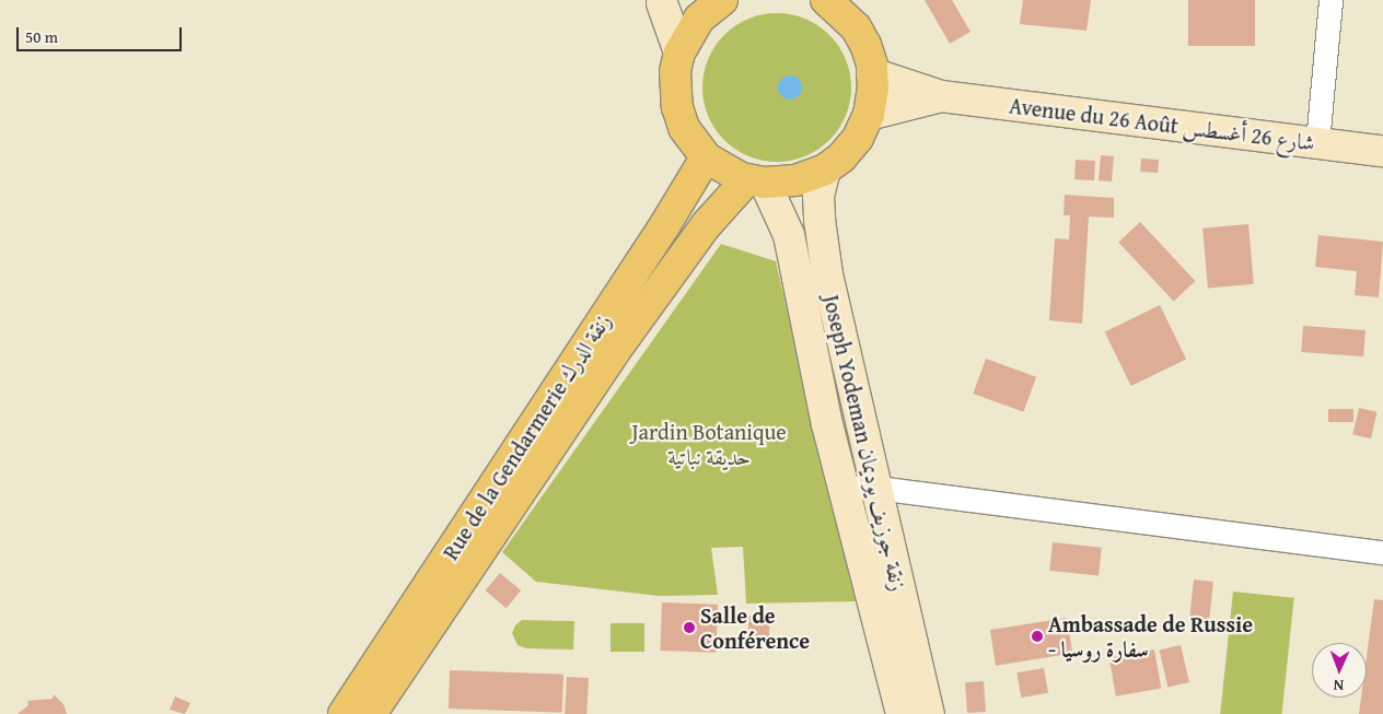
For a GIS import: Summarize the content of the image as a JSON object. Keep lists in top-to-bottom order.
{
  "streets": {
    "main road": ["Rue de la Gendarmerie زنقة الدرك"],
    "street": ["Avenue du 26 Août شارع 26 أغسطس", "Joseph Yodeman زنقة جوزيف يوديمان"]
  },
  "crossings": [
    ["Rue de la Gendarmerie زنقة الدرك", "Joseph Yodeman زنقة جوزيف يوديمان"]
  ],
  "parks": ["Jardin Botanique حديقة نباتية"],
  "places": ["Salle de Conférence", "Ambassade de Russie - سفارة روسيا"],
  "scale_bar": "50 m",
  "north": "bottom"
}
